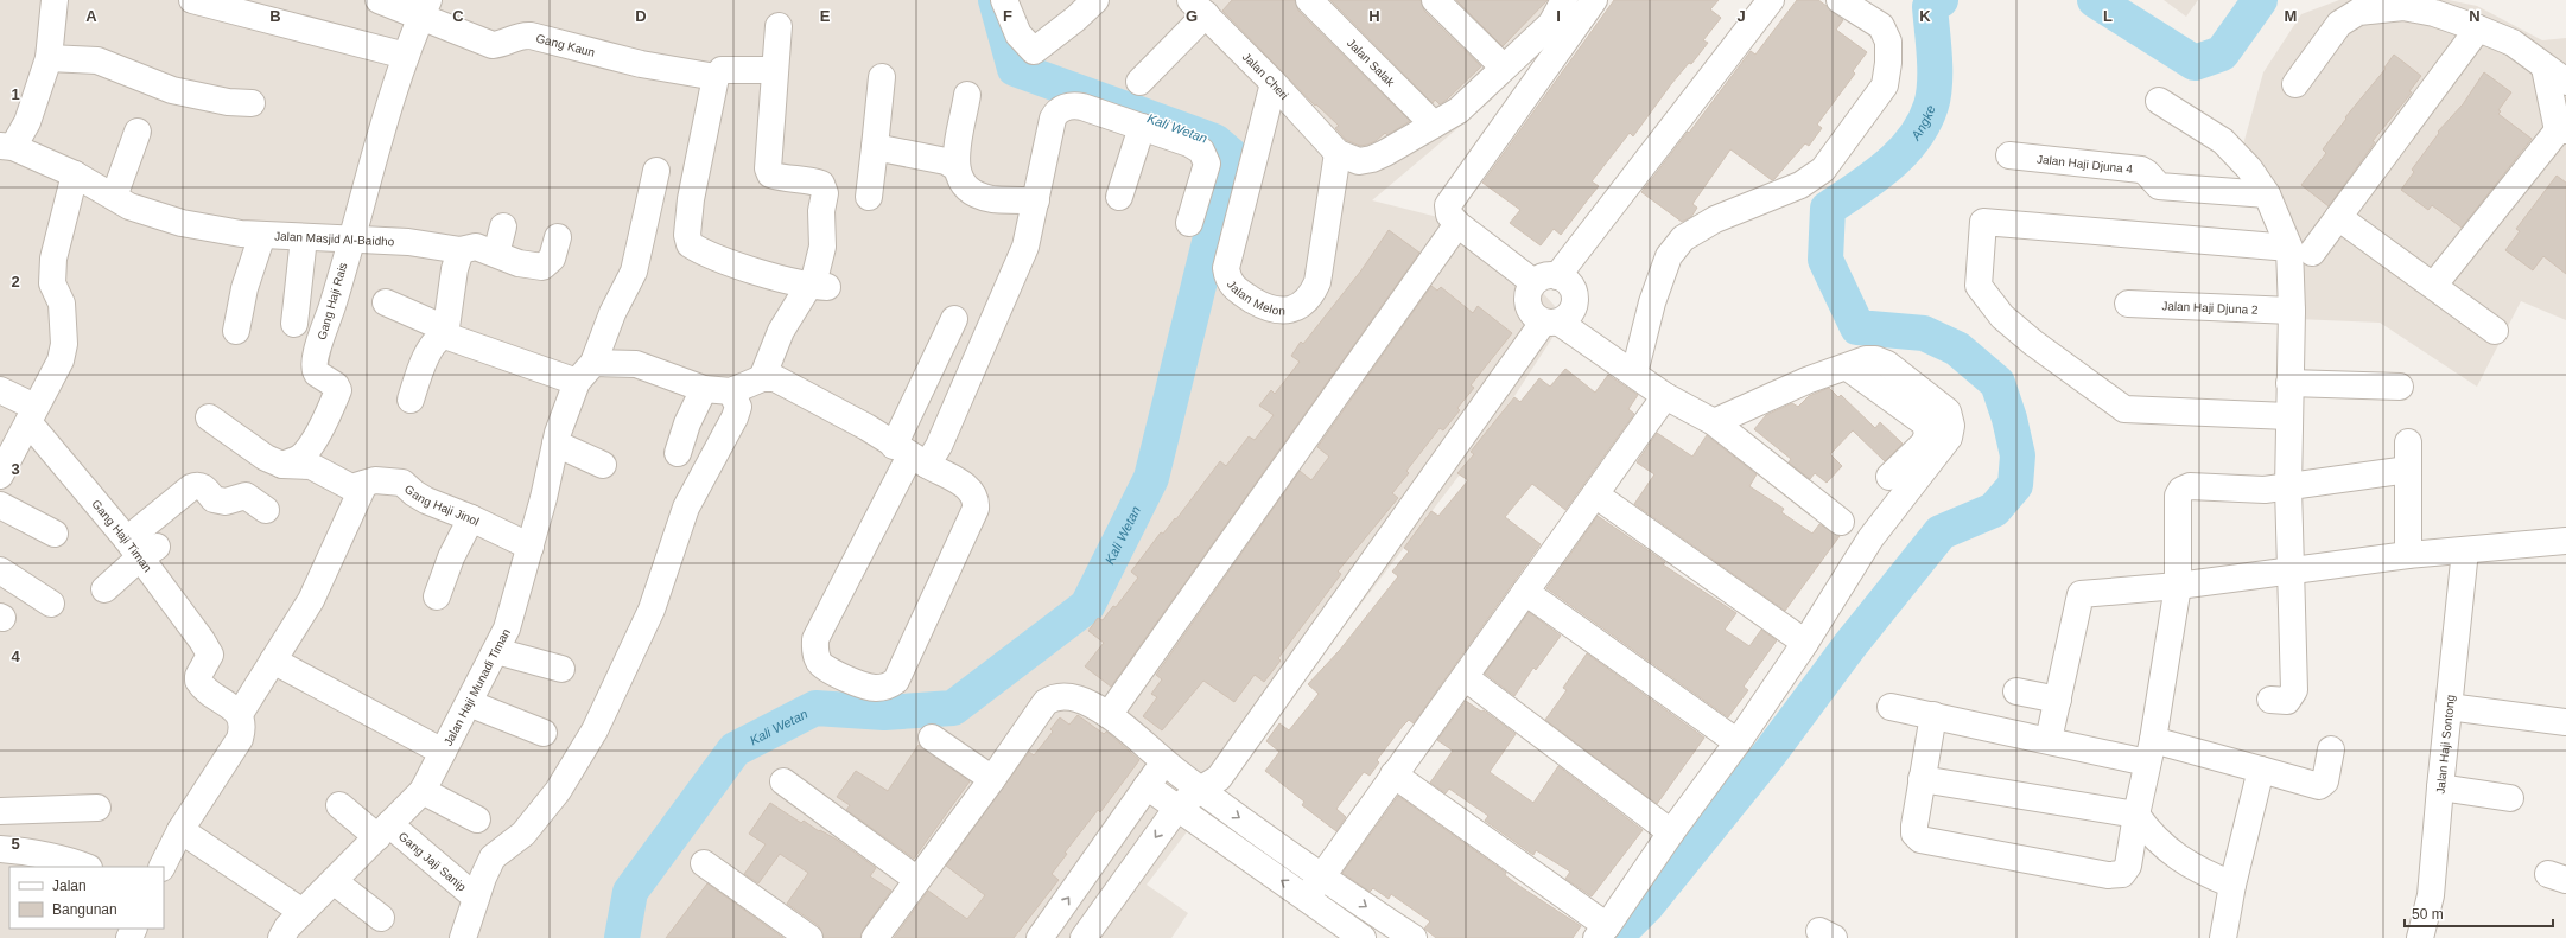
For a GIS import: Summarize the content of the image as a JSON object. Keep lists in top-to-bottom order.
{
  "streets": {
    "street": [
      "Gang Kaun",
      "Jalan Salak",
      "Jalan Cheri",
      "Jalan Haji Djuna 4",
      "Jalan Masjid Al-Baidho",
      "Jalan Melon",
      "Gang Haji Rais",
      "Jalan Haji Djuna 2",
      "Gang Haji Jinol",
      "Gang Haji Timan",
      "Jalan Haji Munadi Timan",
      "Jalan Haji Sontong",
      "Gang Jaji Sanip"
    ]
  },
  "crossings": [
    ["Gang Kaun", "Gang Haji Rais"],
    ["Jalan Cheri", "Jalan Melon"],
    ["Jalan Masjid Al-Baidho", "Gang Haji Rais"],
    ["Gang Haji Rais", "Gang Haji Jinol"],
    ["Gang Haji Jinol", "Jalan Haji Munadi Timan"],
    ["Jalan Haji Munadi Timan", "Gang Jaji Sanip"]
  ],
  "water": ["Angke", "Kali Wetan"],
  "legend": ["Jalan", "Bangunan"],
  "scale_bar": "50 m",
  "grid": {
    "columns": [
      "A",
      "B",
      "C",
      "D",
      "E",
      "F",
      "G",
      "H",
      "I",
      "J",
      "K",
      "L",
      "M",
      "N"
    ],
    "rows": [
      "1",
      "2",
      "3",
      "4",
      "5"
    ]
  }
}
